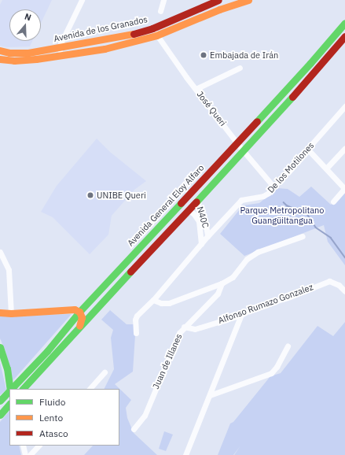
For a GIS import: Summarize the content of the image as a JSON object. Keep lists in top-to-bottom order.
{
  "streets": {
    "main road": ["Avenida de los Granados", "Avenida General Eloy Alfaro"],
    "street": [
      "José Queri",
      "De los Motilones",
      "N40C",
      "Alfonso Rumazo Gonzalez",
      "Juan de Illanes"
    ]
  },
  "crossings": [
    ["Avenida de los Granados", "José Queri"],
    ["José Queri", "De los Motilones"],
    ["José Queri", "Avenida General Eloy Alfaro"],
    ["De los Motilones", "N40C"],
    ["Alfonso Rumazo Gonzalez", "Juan de Illanes"]
  ],
  "parks": ["Parque Metropolitano Guangüiltangua"],
  "places": ["Embajada de Irán", "UNIBE Queri"],
  "legend": ["Fluido", "Lento", "Atasco"],
  "north": "top"
}
